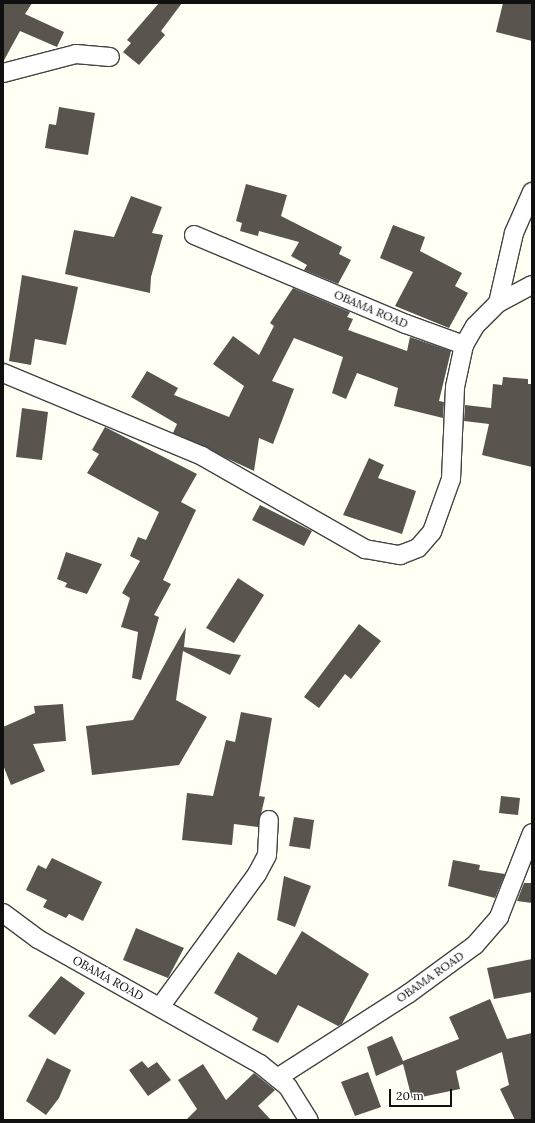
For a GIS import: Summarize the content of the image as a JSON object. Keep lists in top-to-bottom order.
{
  "streets": {
    "street": ["OBAMA ROAD"]
  },
  "scale_bar": "20 m"
}
